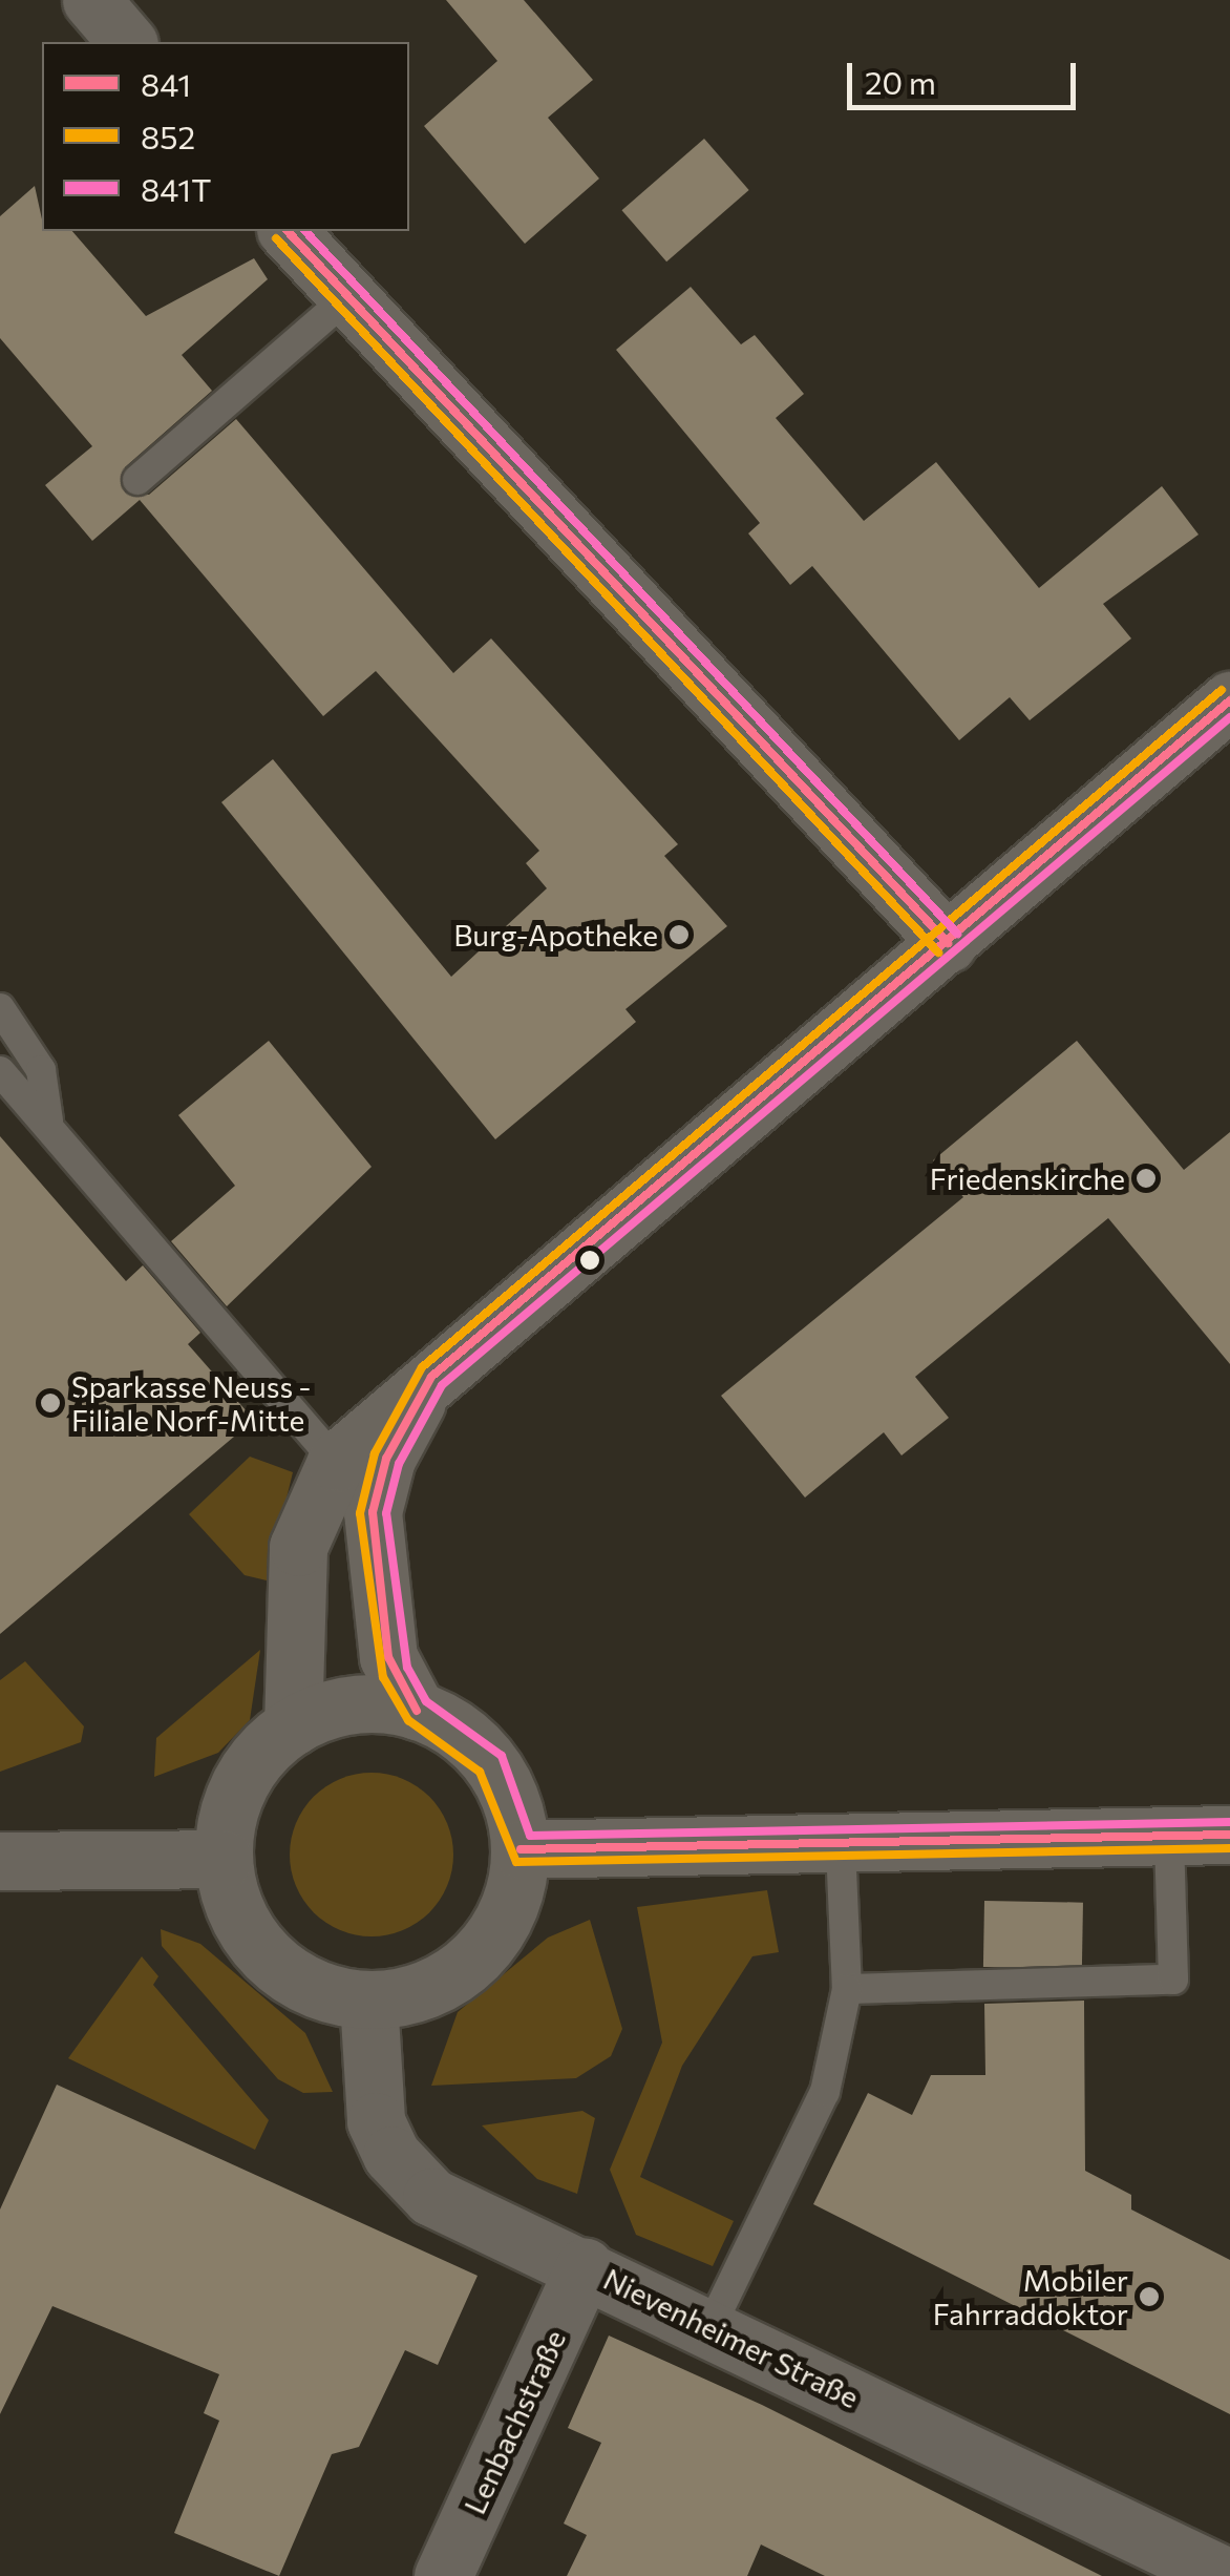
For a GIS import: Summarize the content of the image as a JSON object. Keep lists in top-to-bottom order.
{
  "streets": {
    "street": ["Nievenheimer Straße", "Lenbachstraße"]
  },
  "crossings": [
    ["Nievenheimer Straße", "Lenbachstraße"]
  ],
  "places": [
    "Burg-Apotheke",
    "Friedenskirche",
    "Sparkasse Neuss - Filiale Norf-Mitte",
    "Mobiler Fahrraddoktor"
  ],
  "lines": ["transit line 841", "transit line 841T", "transit line 852"],
  "legend": ["841", "852", "841T"],
  "scale_bar": "20 m"
}
